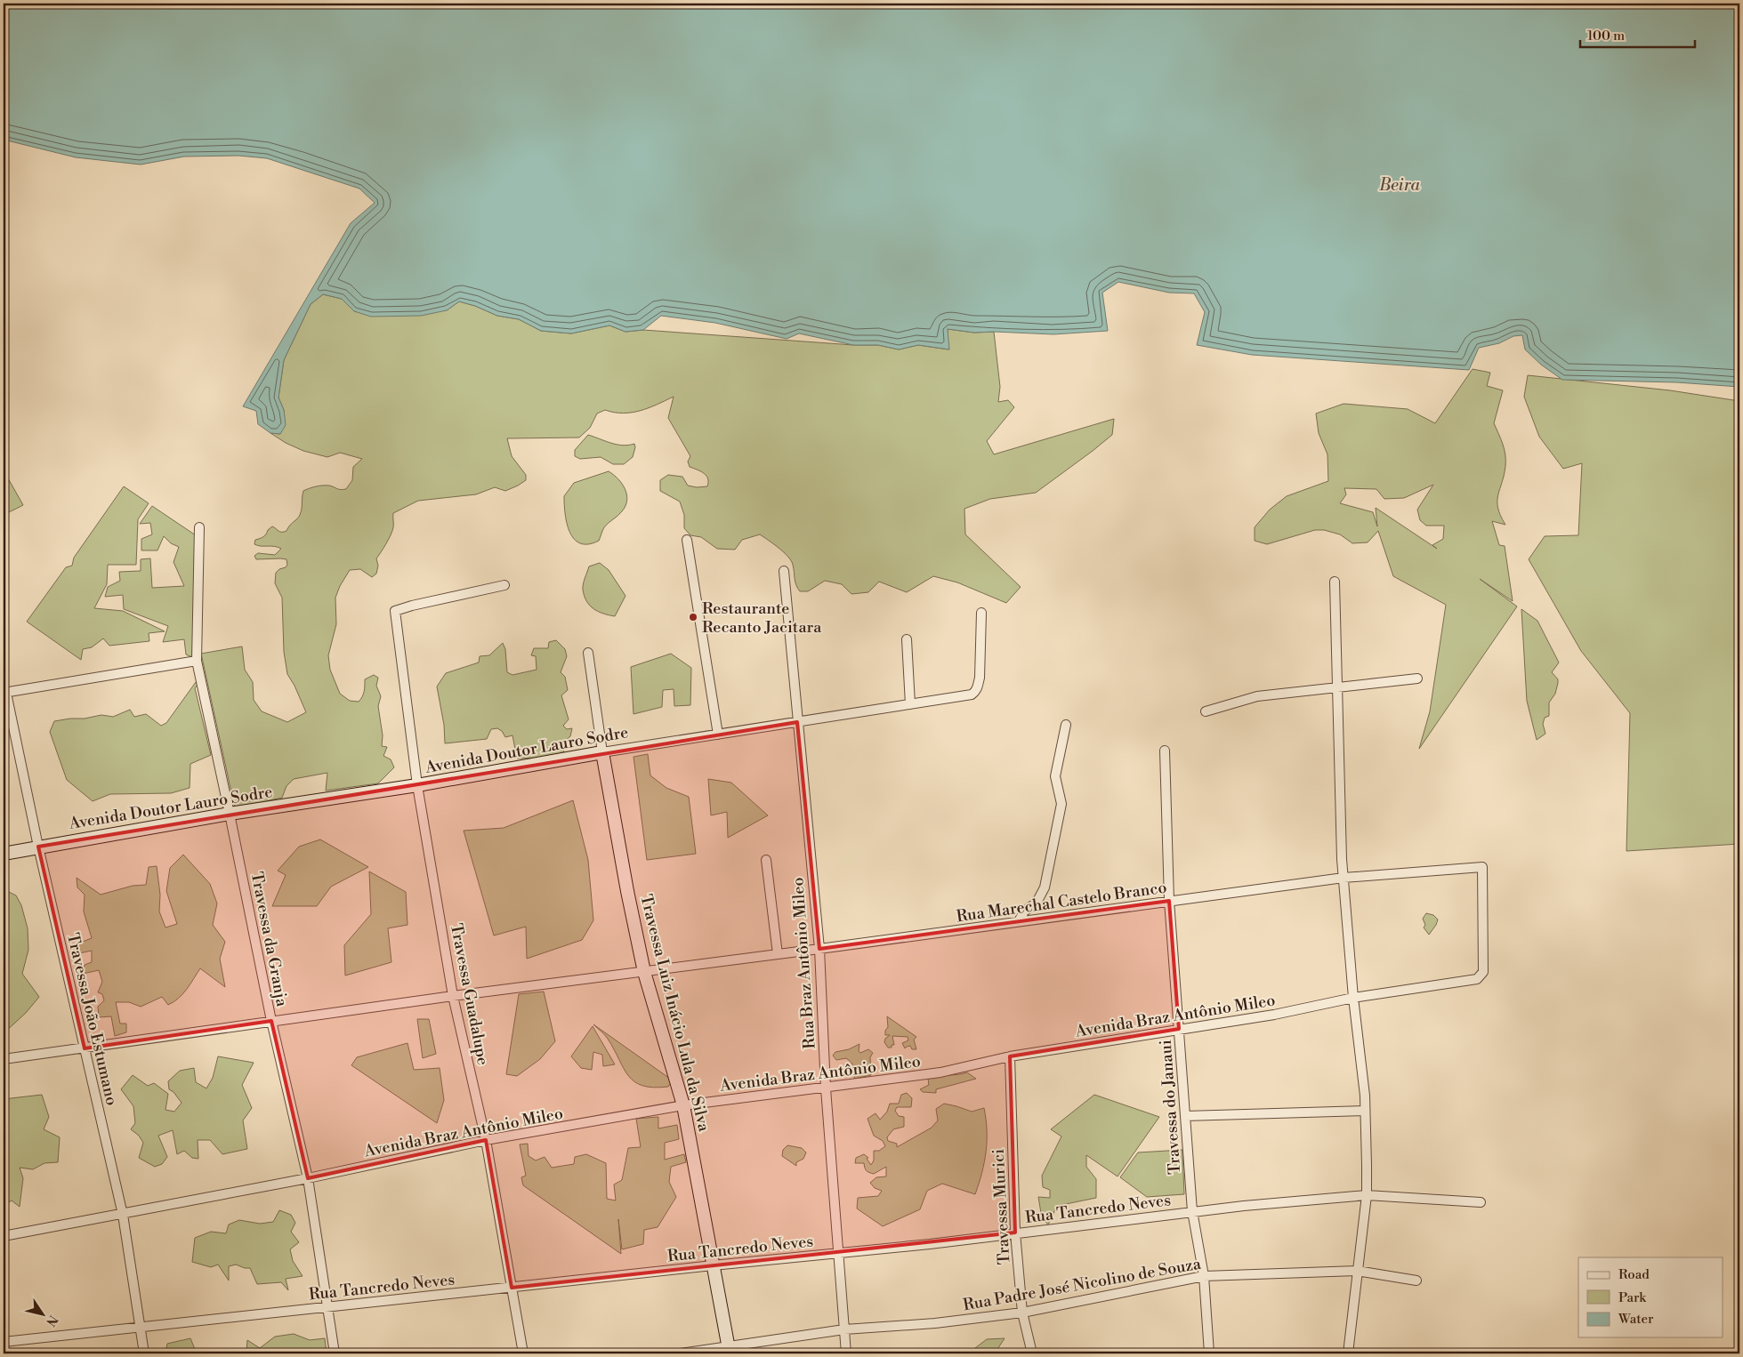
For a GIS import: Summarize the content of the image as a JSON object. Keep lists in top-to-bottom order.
{
  "streets": {
    "street": [
      "Avenida Doutor Lauro Sodre",
      "Rua Marechal Castelo Branco",
      "Travessa da Granja",
      "Rua Braz Antônio Mileo",
      "Travessa Guadalupe",
      "Travessa Luiz Inácio Lula da Silva",
      "Avenida Braz Antônio Mileo",
      "Travessa João Estumano",
      "Travessa do Janaui",
      "Travessa Murici",
      "Rua Tancredo Neves",
      "Rua Padre José Nicolino de Souza"
    ]
  },
  "crossings": [
    ["Avenida Doutor Lauro Sodre", "Travessa da Granja"],
    ["Avenida Doutor Lauro Sodre", "Rua Braz Antônio Mileo"],
    ["Avenida Doutor Lauro Sodre", "Travessa Guadalupe"],
    ["Avenida Doutor Lauro Sodre", "Travessa Luiz Inácio Lula da Silva"],
    ["Avenida Doutor Lauro Sodre", "Travessa João Estumano"],
    ["Rua Marechal Castelo Branco", "Travessa da Granja"],
    ["Rua Marechal Castelo Branco", "Rua Braz Antônio Mileo"],
    ["Rua Marechal Castelo Branco", "Travessa Guadalupe"],
    ["Rua Marechal Castelo Branco", "Travessa Luiz Inácio Lula da Silva"],
    ["Rua Marechal Castelo Branco", "Avenida Braz Antônio Mileo"],
    ["Rua Marechal Castelo Branco", "Travessa João Estumano"],
    ["Rua Marechal Castelo Branco", "Travessa do Janaui"],
    ["Travessa da Granja", "Avenida Braz Antônio Mileo"],
    ["Travessa da Granja", "Rua Tancredo Neves"],
    ["Rua Braz Antônio Mileo", "Avenida Braz Antônio Mileo"],
    ["Rua Braz Antônio Mileo", "Rua Tancredo Neves"],
    ["Rua Braz Antônio Mileo", "Rua Padre José Nicolino de Souza"],
    ["Travessa Guadalupe", "Avenida Braz Antônio Mileo"],
    ["Travessa Guadalupe", "Rua Tancredo Neves"],
    ["Travessa Luiz Inácio Lula da Silva", "Avenida Braz Antônio Mileo"],
    ["Travessa Luiz Inácio Lula da Silva", "Rua Tancredo Neves"],
    ["Travessa Luiz Inácio Lula da Silva", "Rua Padre José Nicolino de Souza"],
    ["Avenida Braz Antônio Mileo", "Travessa João Estumano"],
    ["Avenida Braz Antônio Mileo", "Travessa do Janaui"],
    ["Avenida Braz Antônio Mileo", "Travessa Murici"],
    ["Travessa João Estumano", "Rua Tancredo Neves"],
    ["Travessa do Janaui", "Rua Tancredo Neves"],
    ["Travessa do Janaui", "Rua Padre José Nicolino de Souza"],
    ["Travessa Murici", "Rua Tancredo Neves"],
    ["Travessa Murici", "Rua Padre José Nicolino de Souza"]
  ],
  "water": ["Beira"],
  "places": ["Restaurante Recanto Jacitara"],
  "legend": ["Road", "Park", "Water"],
  "scale_bar": "100 m",
  "north": "bottom right"
}
